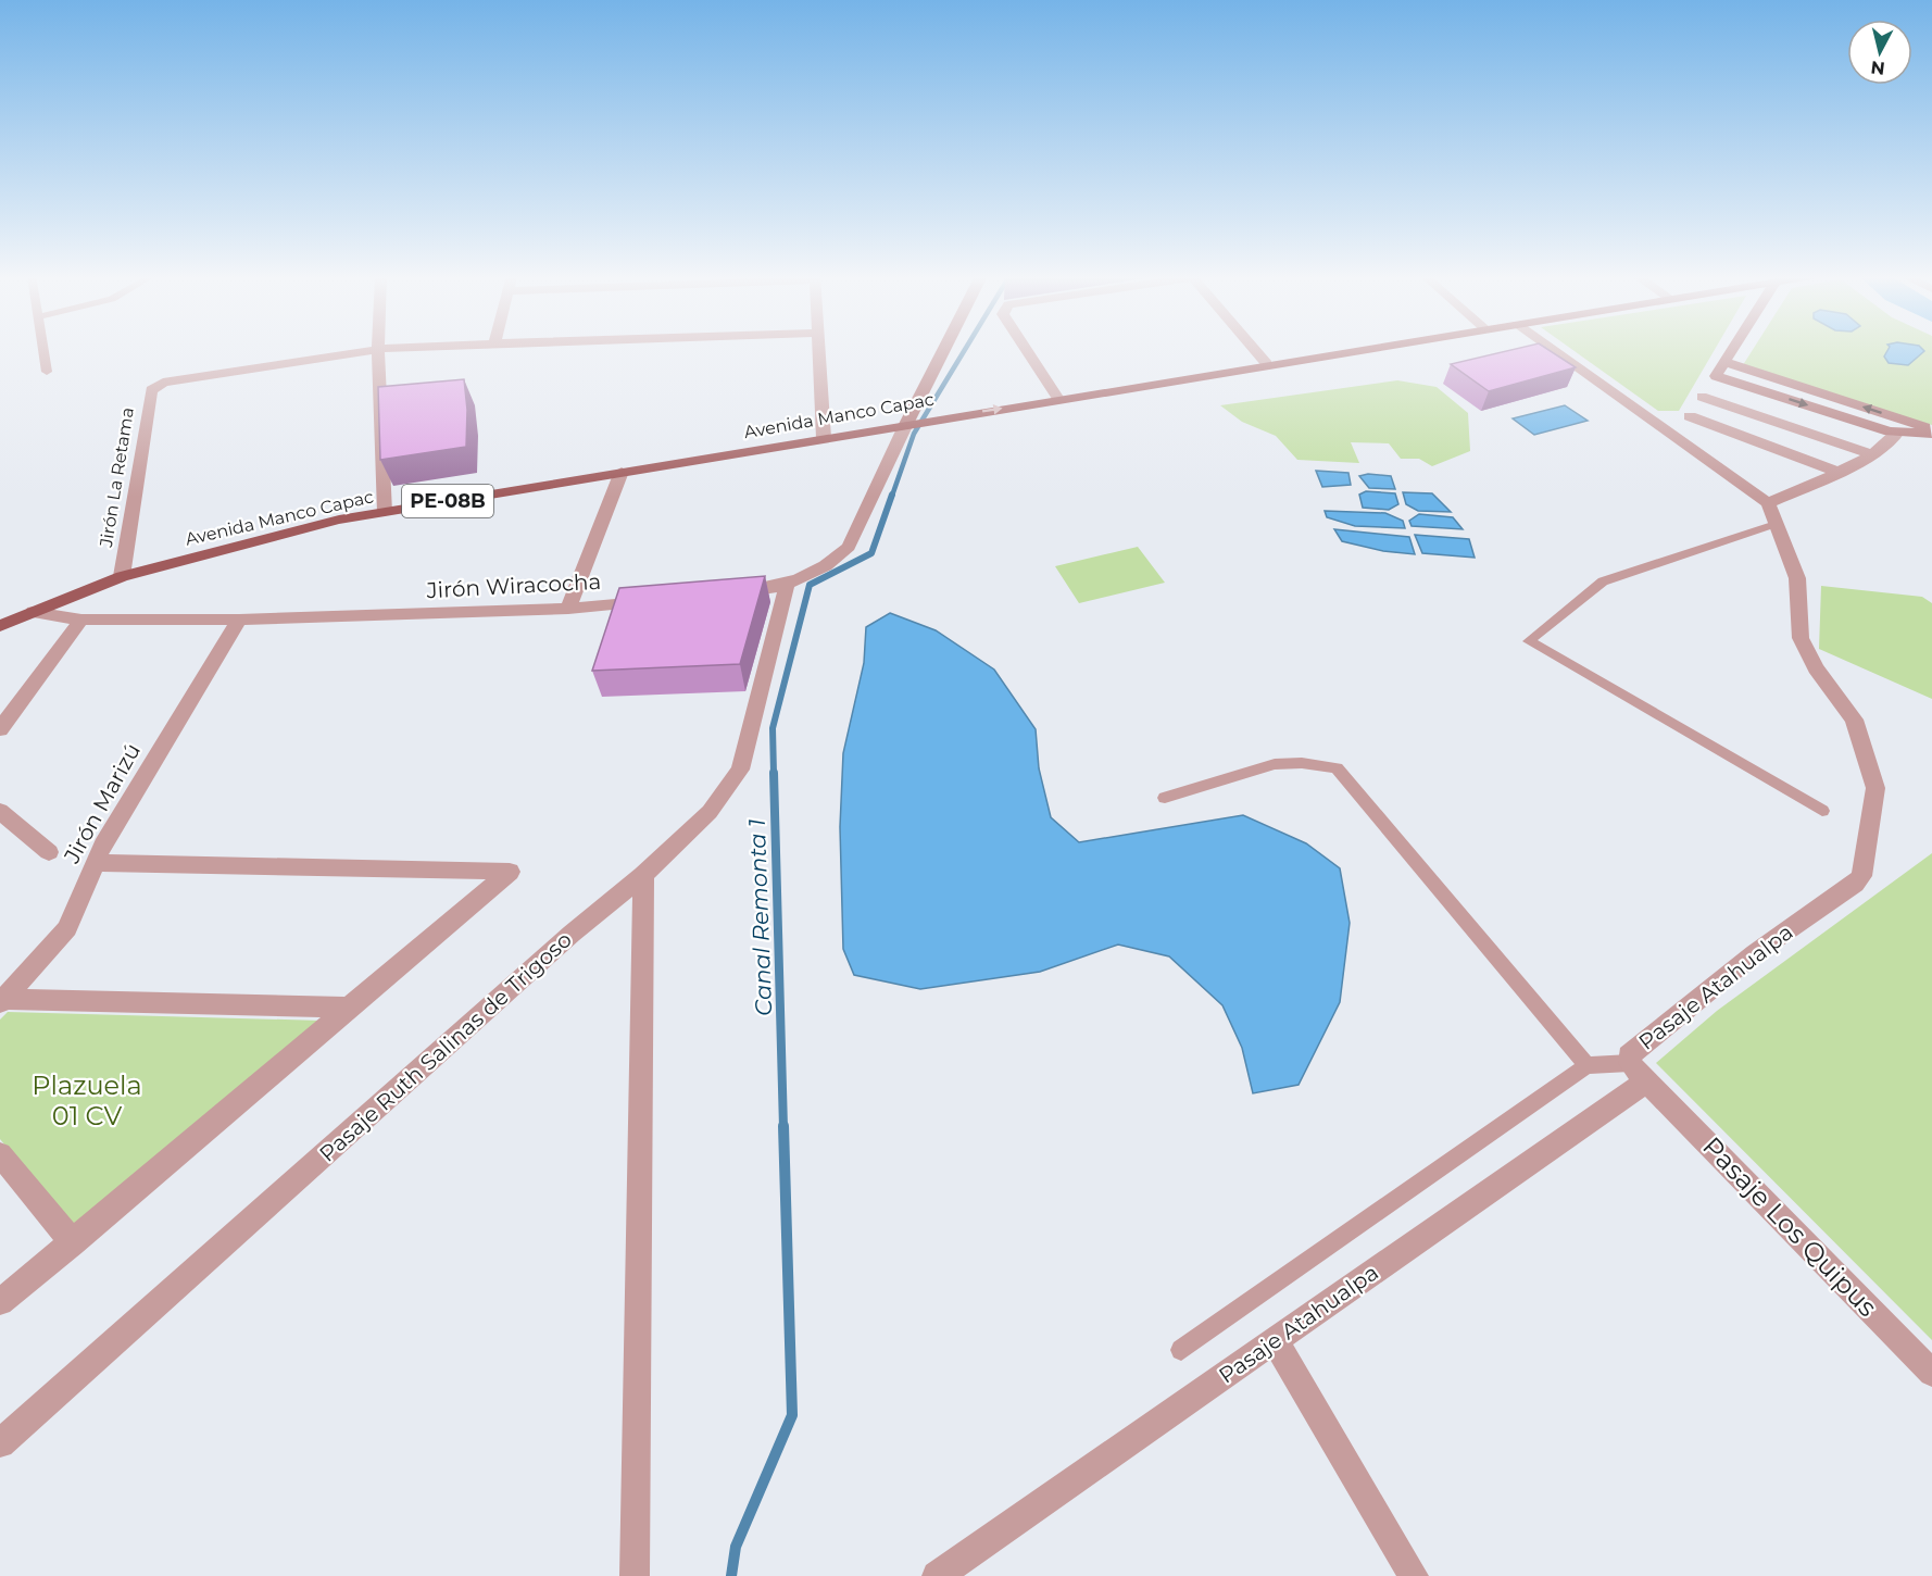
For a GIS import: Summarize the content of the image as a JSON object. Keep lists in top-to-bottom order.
{
  "streets": {
    "main road": ["Avenida Manco Capac", "PE-08B"],
    "street": [
      "Jirón La Retama",
      "Jirón Wiracocha",
      "Jirón Marizú",
      "Pasaje Atahualpa",
      "Pasaje Ruth Salinas de Trigoso",
      "Pasaje Los Quipus"
    ]
  },
  "crossings": [
    ["Avenida Manco Capac", "Jirón La Retama"],
    ["Avenida Manco Capac", "Jirón Wiracocha"],
    ["Jirón Wiracocha", "Jirón Marizú"],
    ["Pasaje Atahualpa", "Pasaje Los Quipus"]
  ],
  "water": ["Canal Remonta 1"],
  "parks": ["Plazuela 01 CV"],
  "north": "bottom"
}
